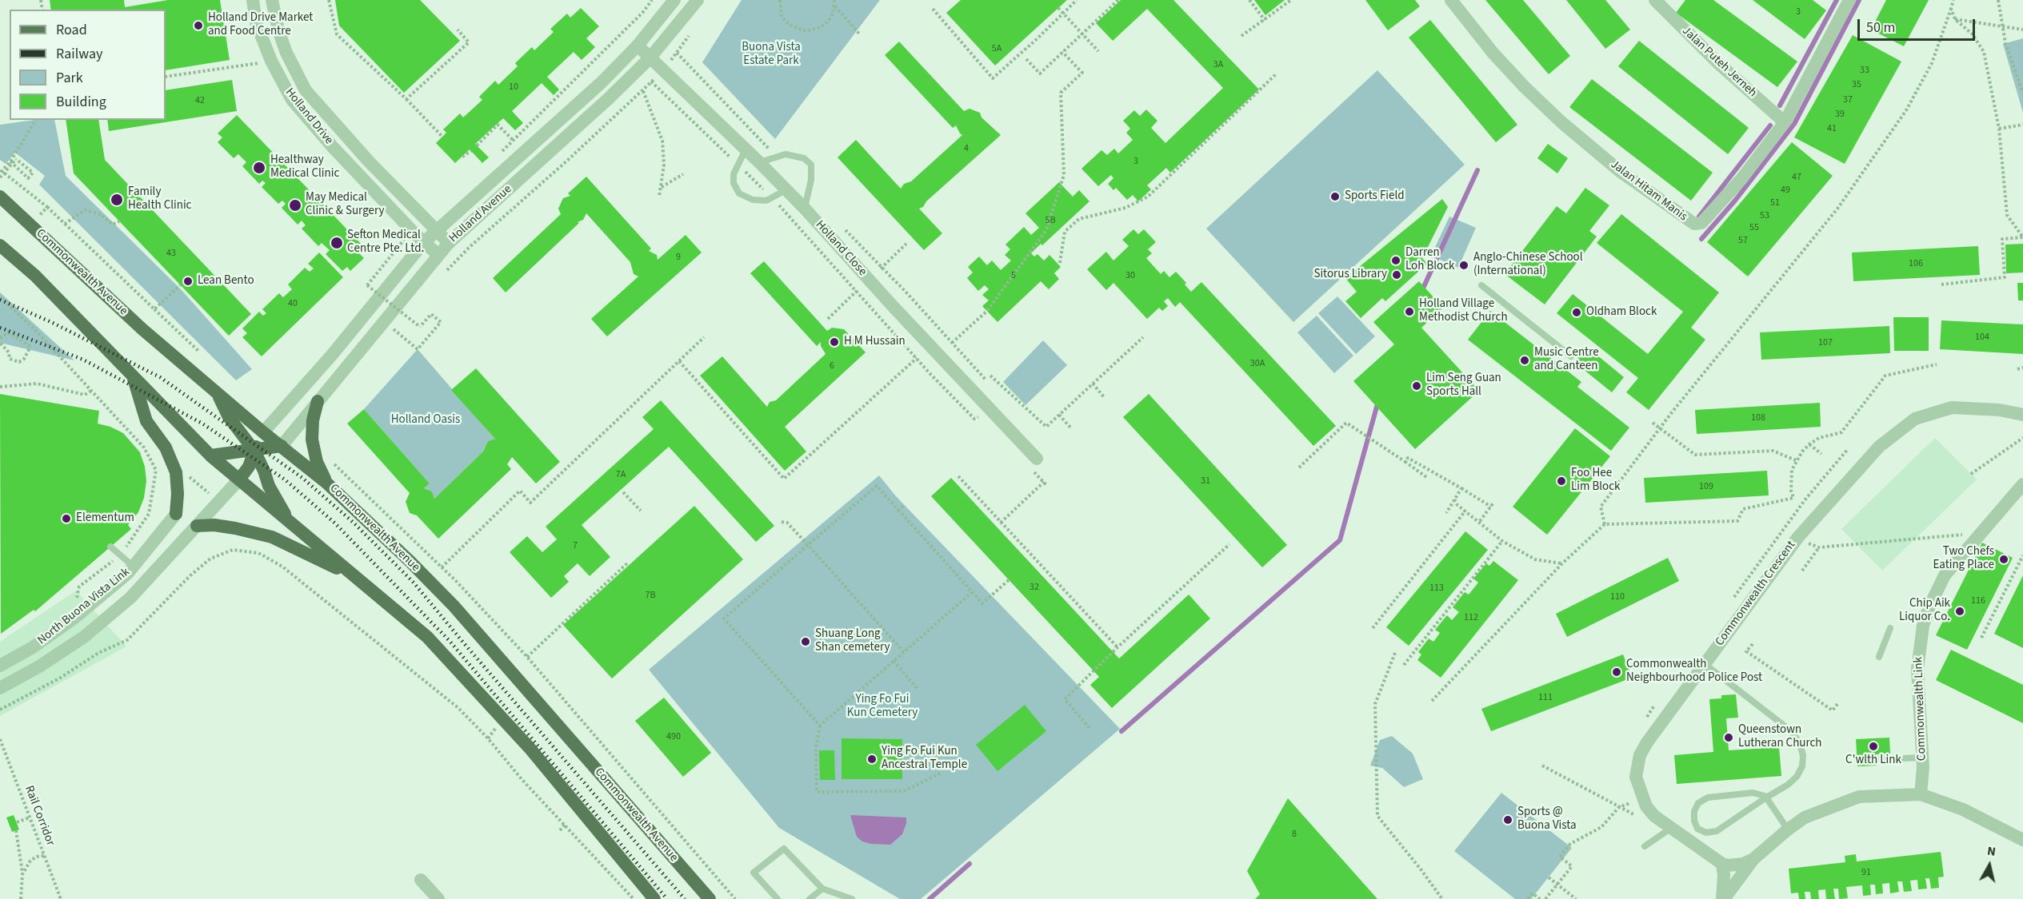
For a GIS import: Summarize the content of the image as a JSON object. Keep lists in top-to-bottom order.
{
  "streets": {
    "main road": ["Commonwealth Avenue"],
    "street": [
      "Jalan Puteh Jerneh",
      "Holland Drive",
      "Jalan Hitam Manis",
      "Holland Avenue",
      "Holland Close",
      "Commonwealth Crescent",
      "North Buona Vista Link",
      "Commonwealth Link"
    ],
    "path": ["Rail Corridor"]
  },
  "crossings": [
    ["Jalan Puteh Jerneh", "Jalan Hitam Manis"],
    ["Holland Drive", "Holland Avenue"],
    ["Holland Avenue", "Holland Close"],
    ["Holland Avenue", "Commonwealth Avenue"]
  ],
  "parks": ["Buona Vista Estate Park", "Holland Oasis", "Ying Fo Fui Kun Cemetery"],
  "places": [
    "Holland Drive Market and Food Centre",
    "Healthway Medical Clinic",
    "Sports Field",
    "Family Health Clinic",
    "May Medical Clinic & Surgery",
    "Sefton Medical Centre Pte. Ltd.",
    "Darren Loh Block",
    "Anglo-Chinese School (International)",
    "Sitorus Library",
    "Lean Bento",
    "Holland Village Methodist Church",
    "Oldham Block",
    "H M Hussain",
    "Music Centre and Canteen",
    "Lim Seng Guan Sports Hall",
    "Foo Hee Lim Block",
    "Elementum",
    "Two Chefs Eating Place",
    "Chip Aik Liquor Co.",
    "Shuang Long Shan cemetery",
    "Commonwealth Neighbourhood Police Post",
    "Queenstown Lutheran Church",
    "C'wlth Link",
    "Ying Fo Fui Kun Ancestral Temple",
    "Sports @ Buona Vista"
  ],
  "house_numbers": [
    "3",
    "5A",
    "3A",
    "33",
    "35",
    "10",
    "37",
    "42",
    "39",
    "41",
    "4",
    "3",
    "47",
    "49",
    "51",
    "53",
    "5B",
    "55",
    "57",
    "43",
    "9",
    "106",
    "5",
    "30",
    "40",
    "104",
    "107",
    "30A",
    "6",
    "108",
    "7A",
    "31",
    "109",
    "7",
    "32",
    "113",
    "7B",
    "110",
    "116",
    "112",
    "111",
    "490",
    "8",
    "91"
  ],
  "legend": [
    "Road",
    "Railway",
    "Park",
    "Building"
  ],
  "scale_bar": "50 m",
  "north": "top"
}
